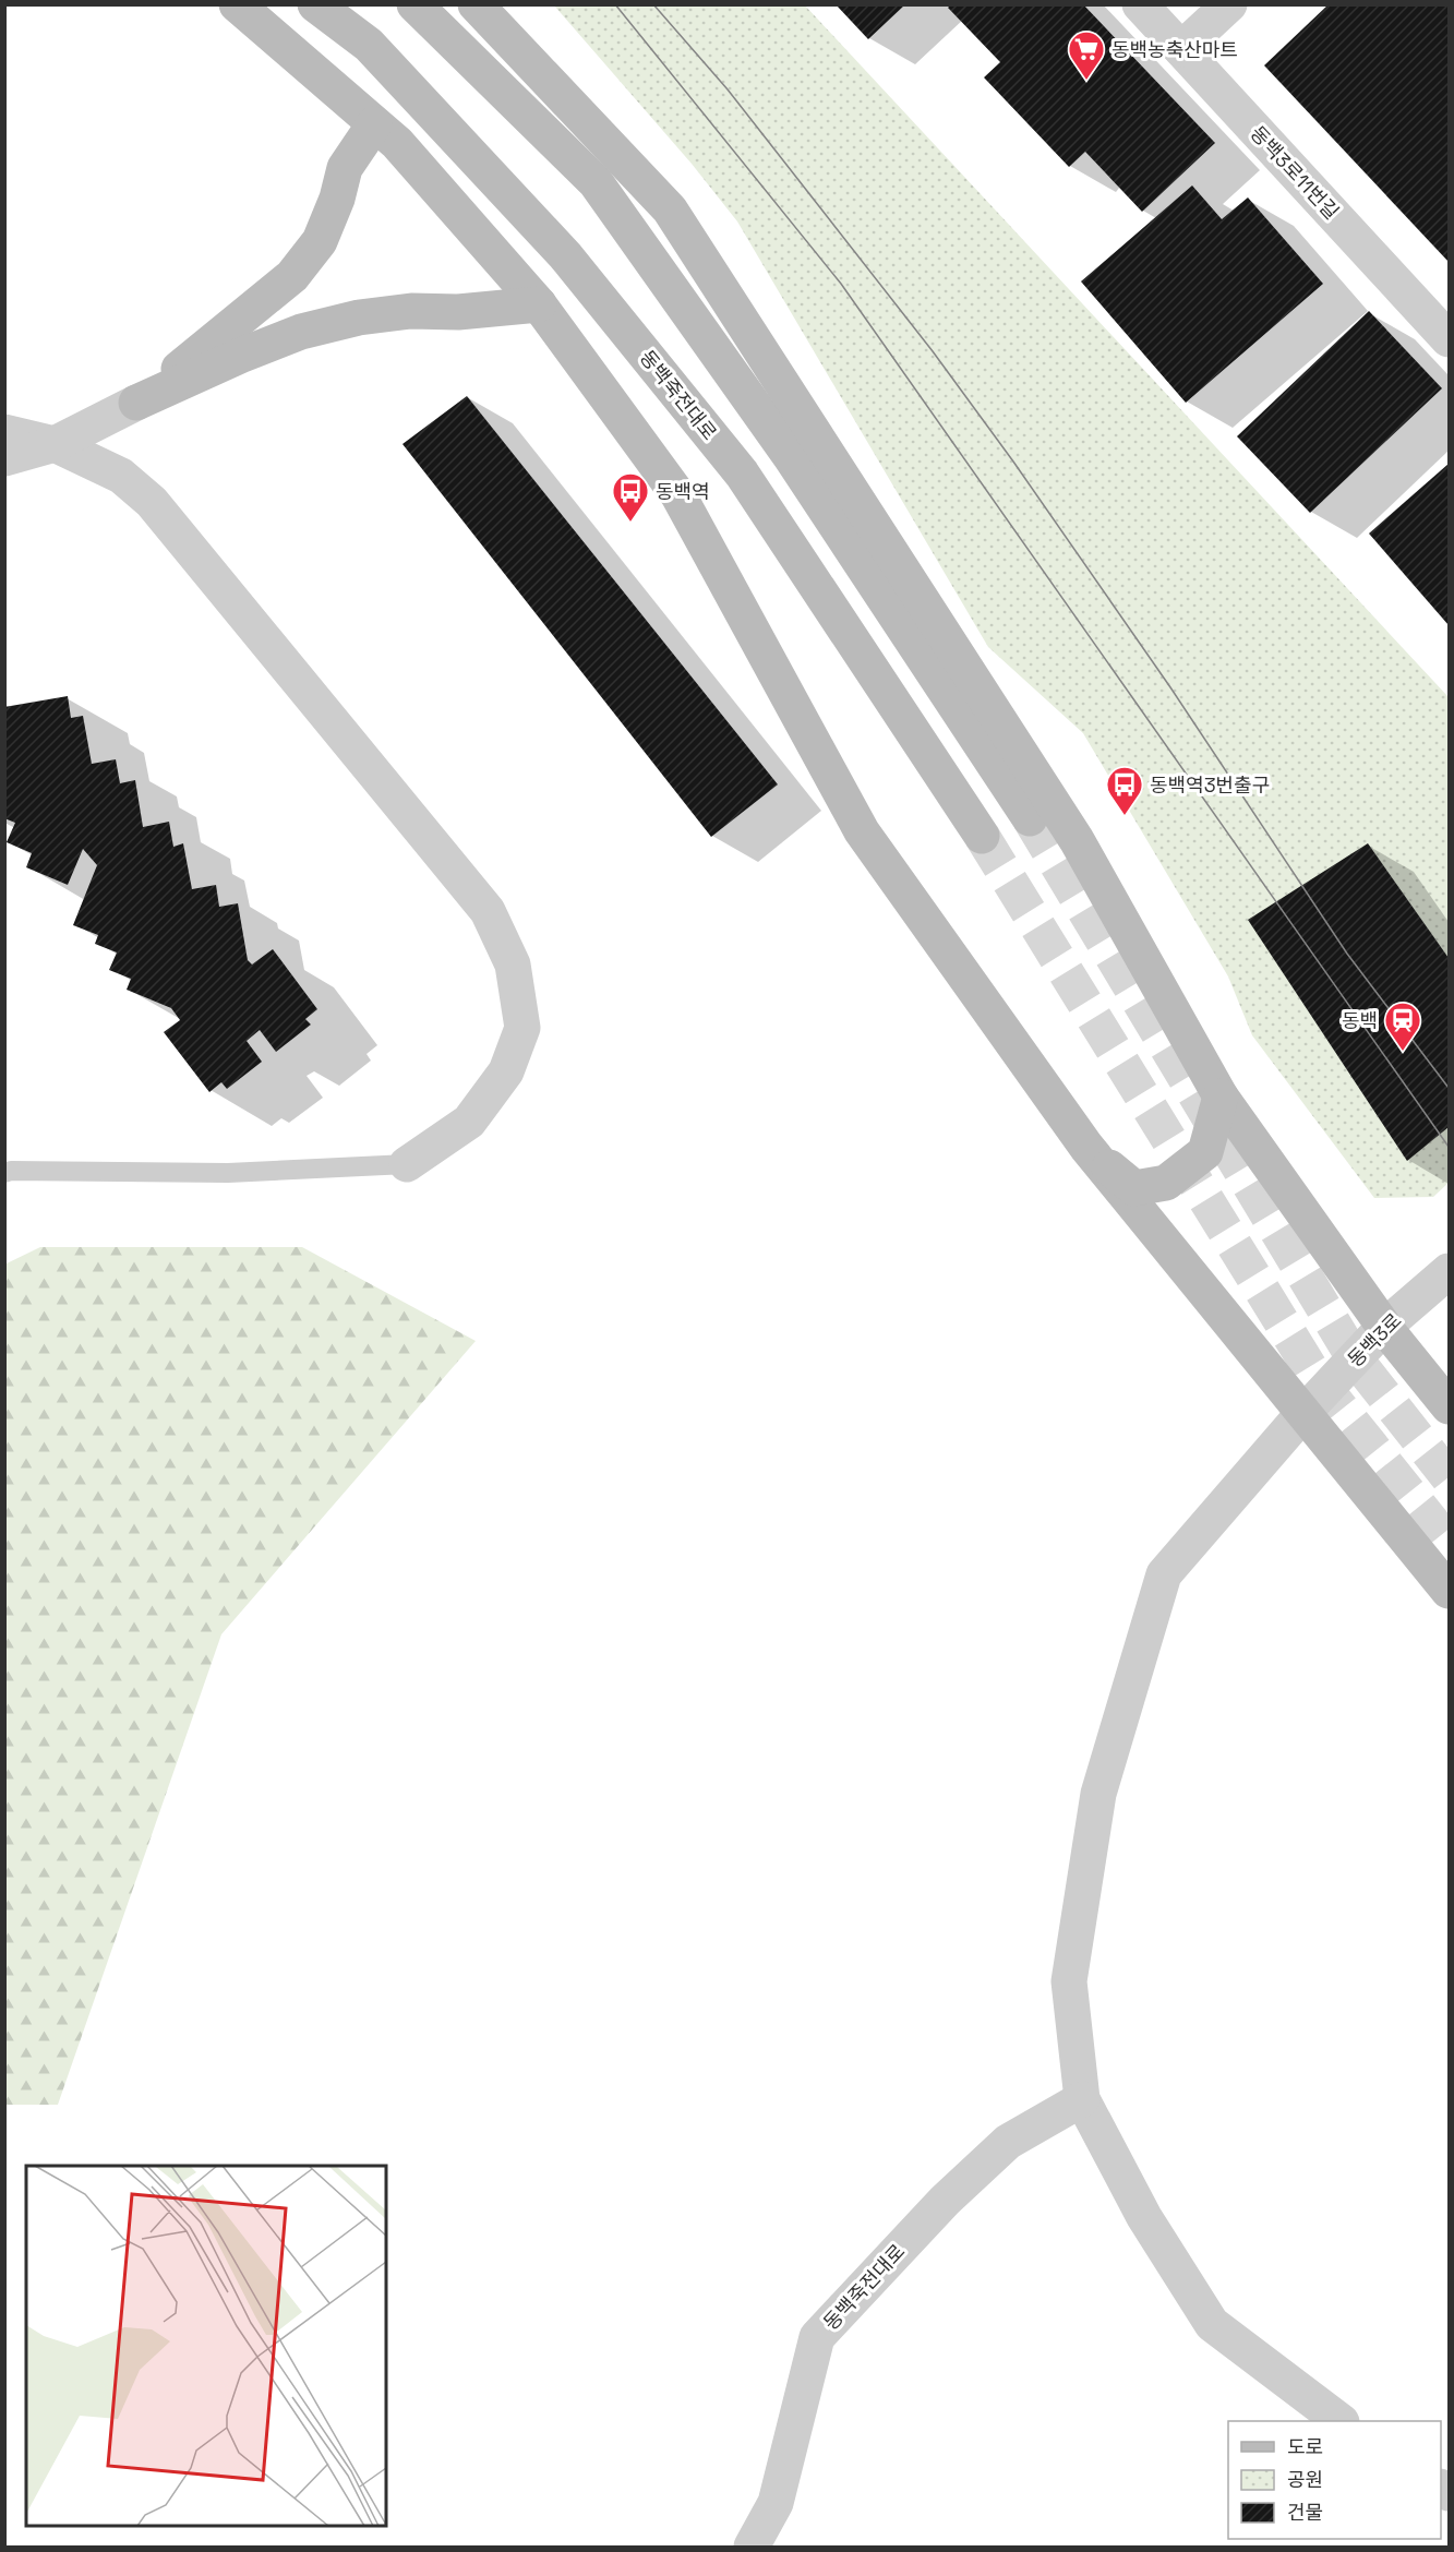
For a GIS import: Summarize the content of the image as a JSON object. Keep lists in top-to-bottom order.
{
  "streets": {
    "main road": ["동백죽전대로"],
    "street": ["동백3로11번길", "동백3로"]
  },
  "crossings": [
    ["동백죽전대로", "동백3로"]
  ],
  "places": {
    "supermarket": ["동백농축산마트"],
    "bus stop": ["동백역", "동백역3번출구"],
    "station": ["동백"]
  },
  "legend": ["도로", "공원", "건물"]
}
